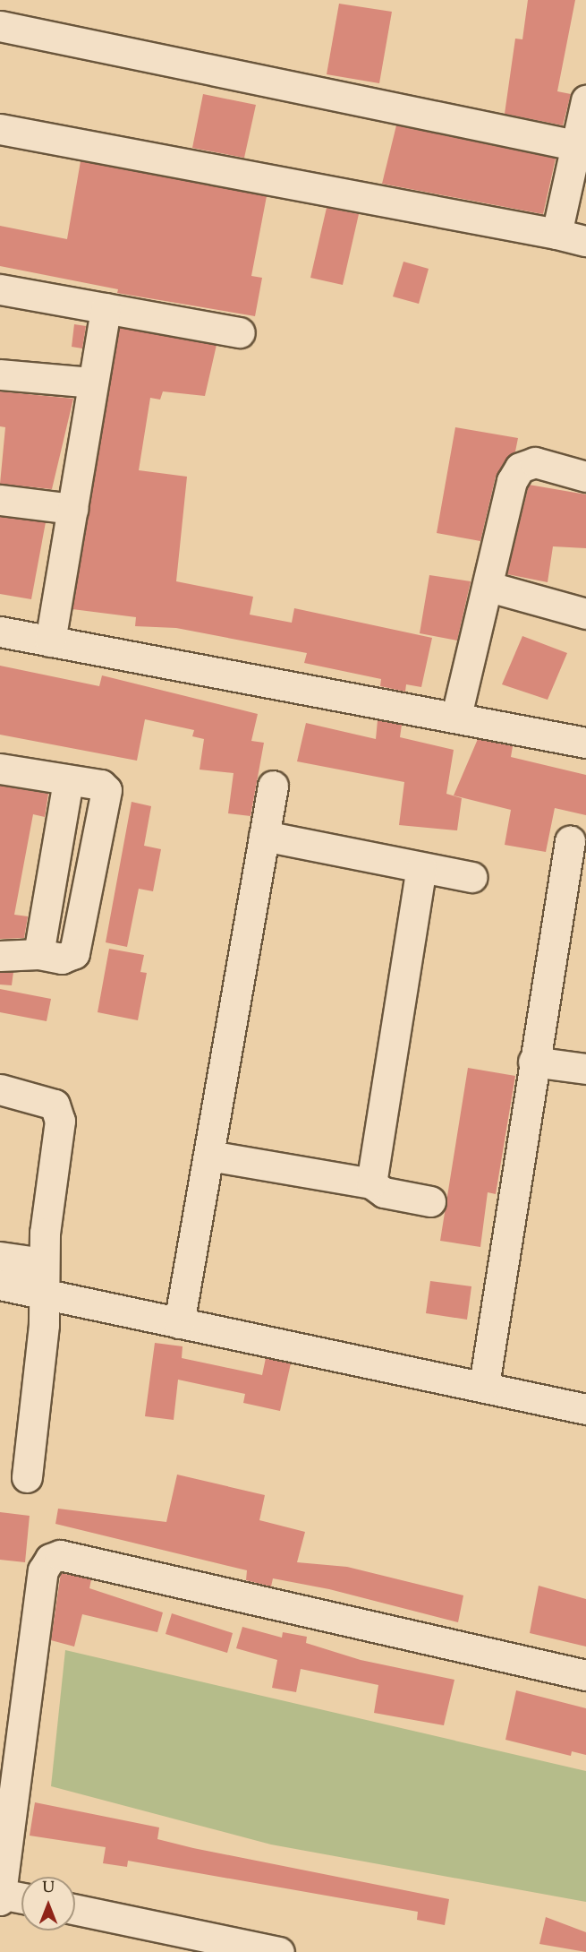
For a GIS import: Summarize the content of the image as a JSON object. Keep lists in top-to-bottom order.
{
  "north": "top"
}
